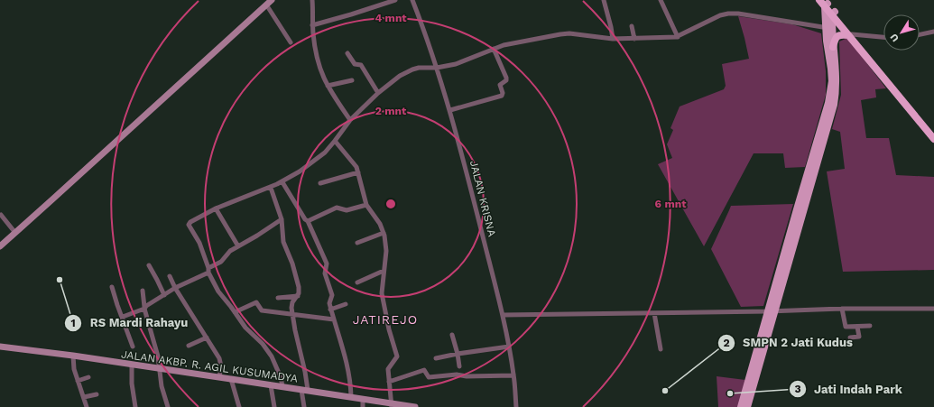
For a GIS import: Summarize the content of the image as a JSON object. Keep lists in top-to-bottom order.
{
  "streets": {
    "main road": ["JALAN AKBP. R. AGIL KUSUMADYA"],
    "street": ["JALAN KRISNA"]
  },
  "districts": ["JATIREJO"],
  "places": ["RS Mardi Rahayu", "SMPN 2 Jati Kudus", "Jati Indah Park"],
  "north": "bottom left",
  "rings": ["4 mnt", "2 mnt", "6 mnt"]
}
